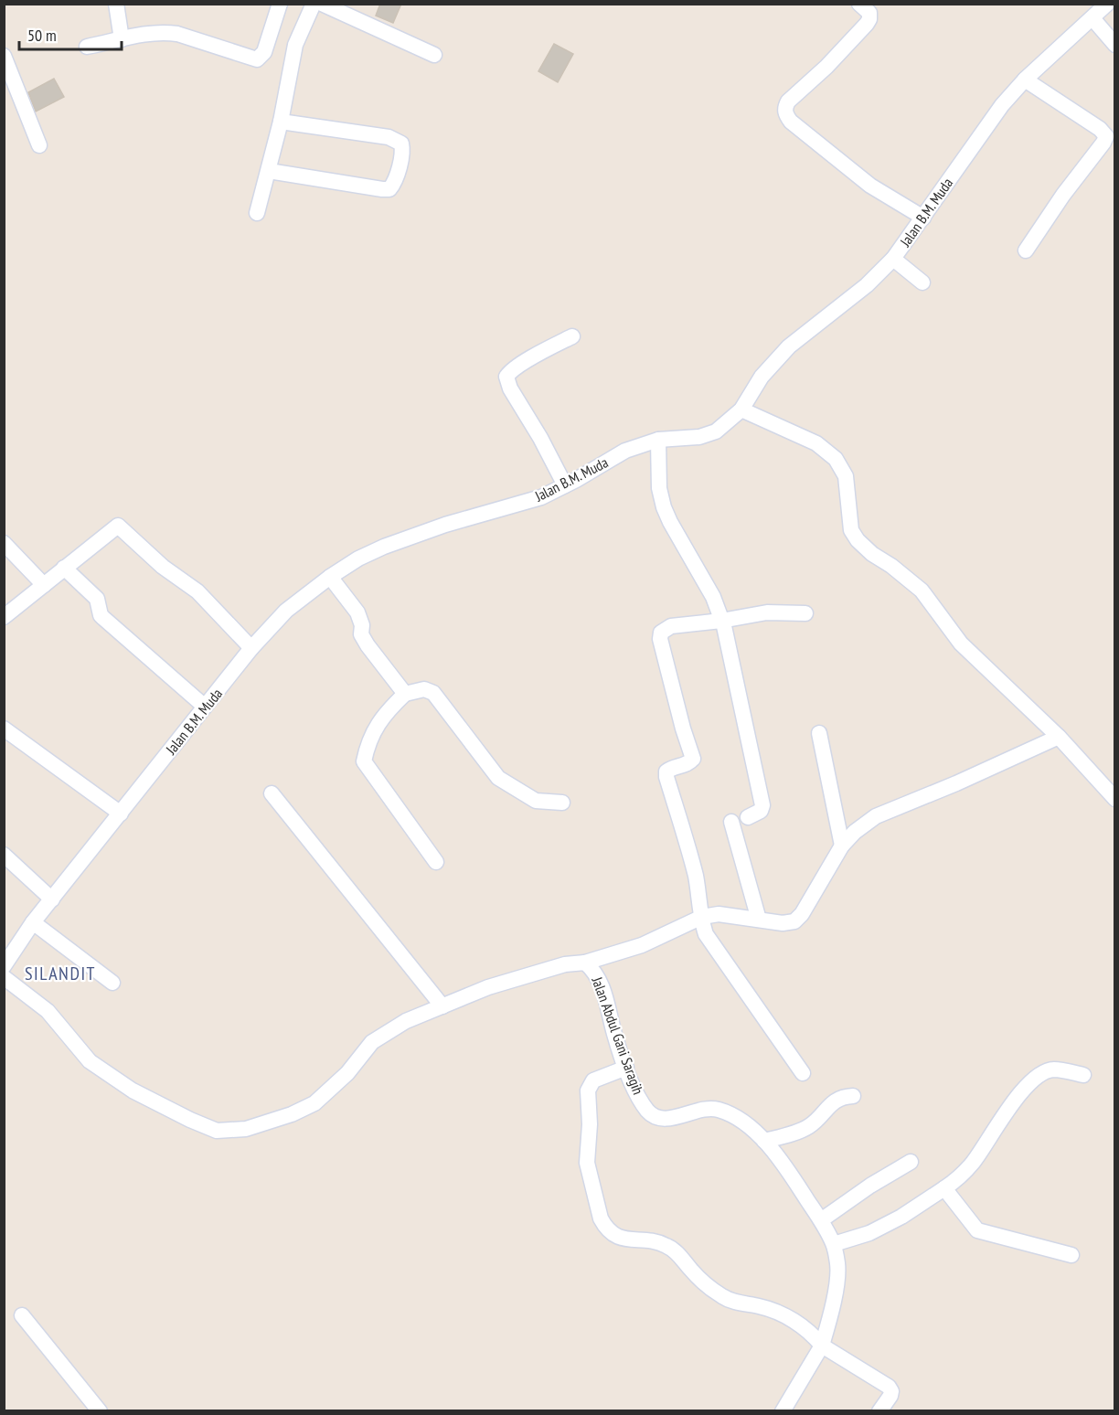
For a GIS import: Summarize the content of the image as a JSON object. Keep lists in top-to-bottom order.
{
  "streets": {
    "street": ["Jalan B.M. Muda", "Jalan Abdul Gani Saragih"]
  },
  "districts": ["SILANDIT"],
  "scale_bar": "50 m"
}
